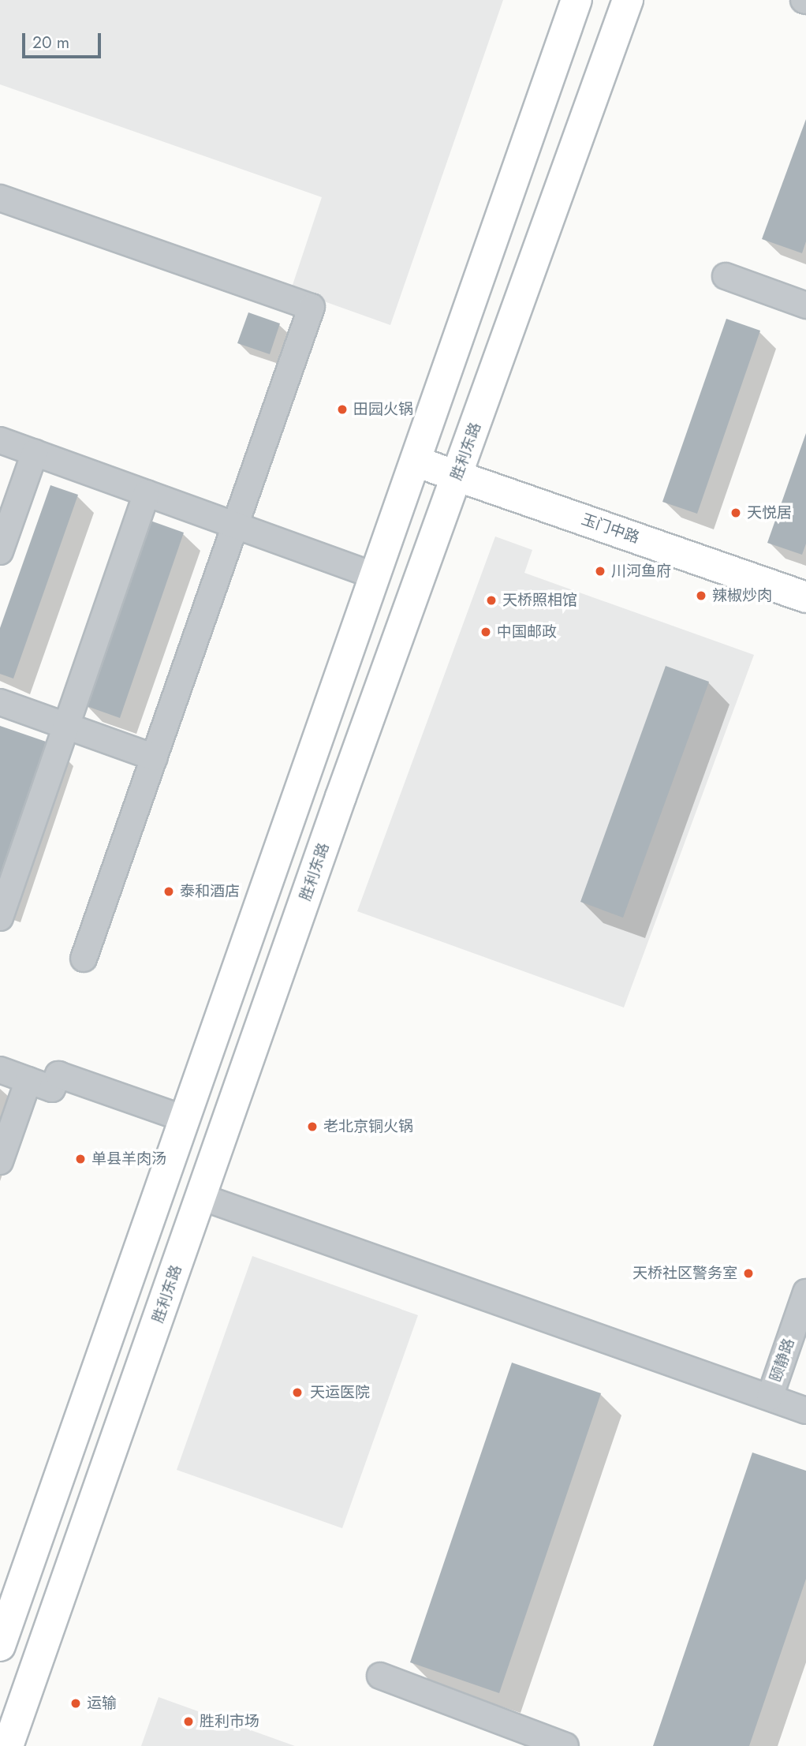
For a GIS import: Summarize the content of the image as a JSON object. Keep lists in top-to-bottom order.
{
  "streets": {
    "main road": ["胜利东路", "玉门中路"],
    "street": ["颐静路"]
  },
  "crossings": [
    ["胜利东路", "玉门中路"]
  ],
  "places": [
    "田园火锅",
    "天悦居",
    "川河鱼府",
    "辣椒炒肉",
    "天桥照相馆",
    "中国邮政",
    "泰和酒店",
    "老北京铜火锅",
    "单县羊肉汤",
    "天桥社区警务室",
    "天运医院",
    "运输",
    "胜利市场"
  ],
  "scale_bar": "20 m"
}
